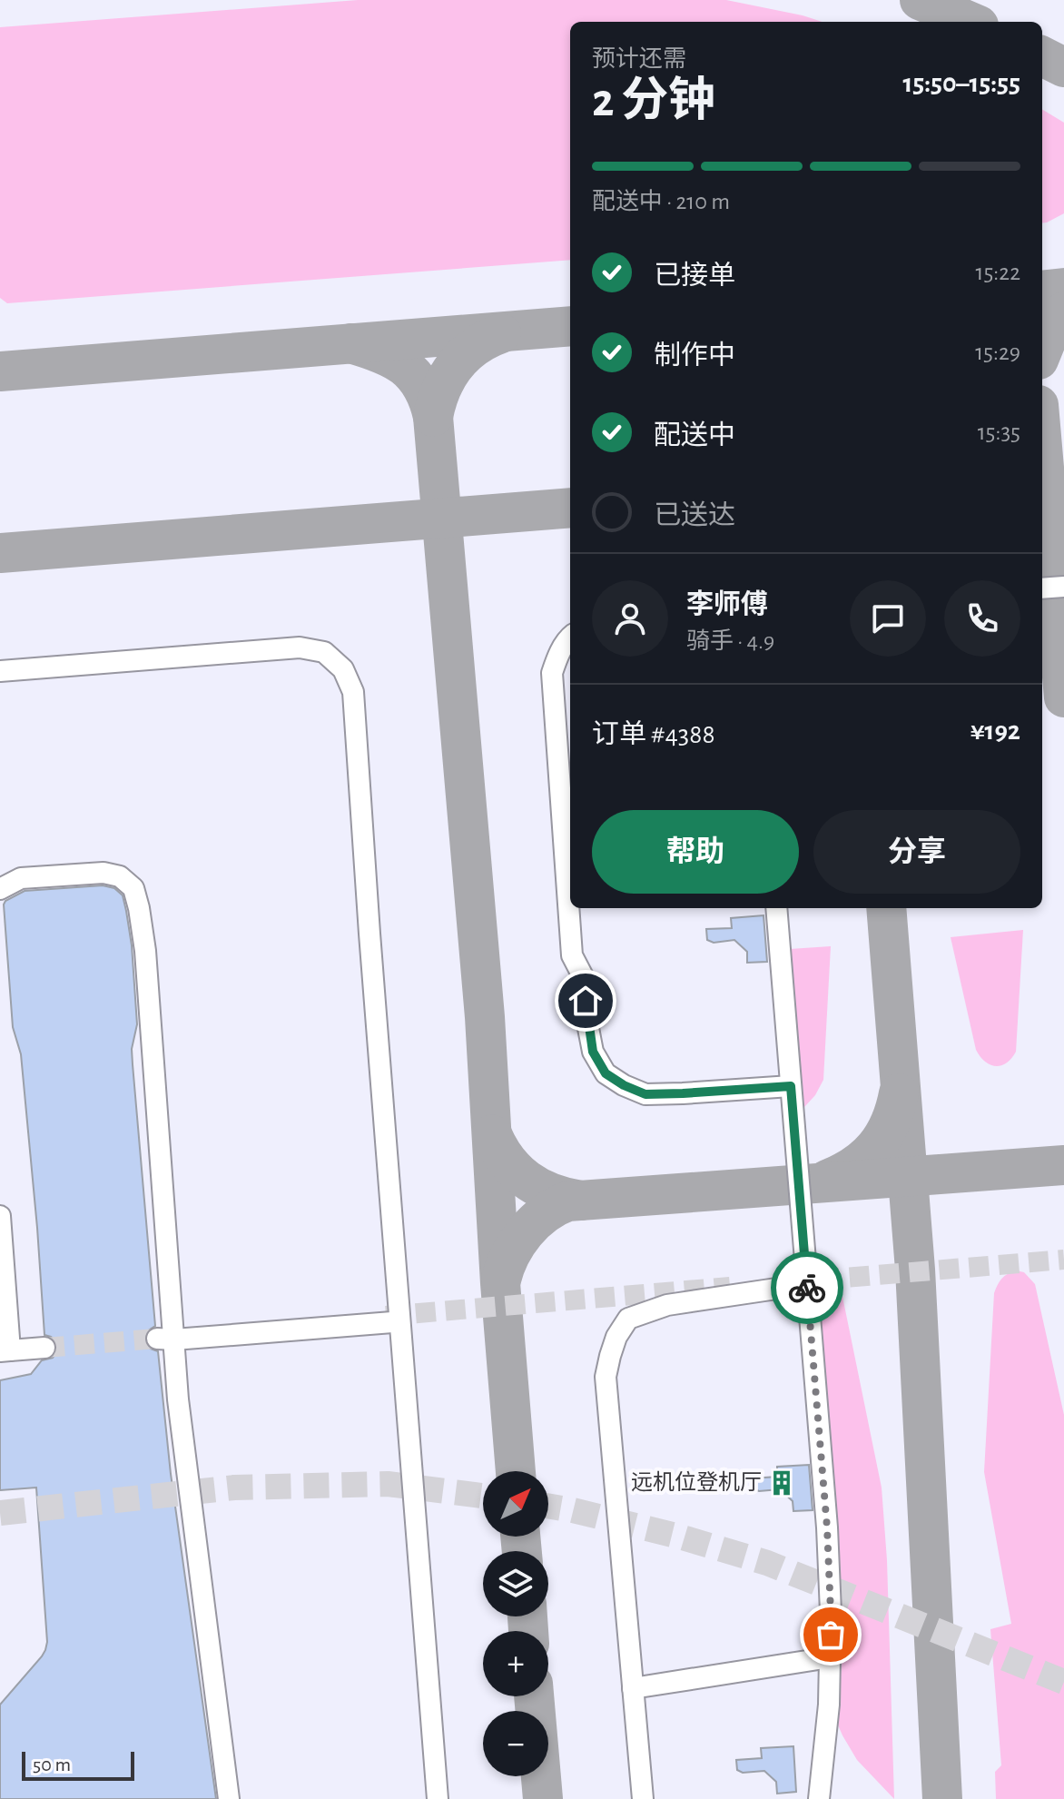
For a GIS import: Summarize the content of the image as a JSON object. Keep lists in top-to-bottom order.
{
  "places": {
    "building": ["远机位登机厅"]
  },
  "scale_bar": "50 m",
  "north": "top right",
  "page": {
    "heading": ["2 分钟", "预计还需", "15:50–15:55"],
    "panel": [
      "李师傅",
      "骑手 · 4.9",
      "订单 #4388",
      "¥192"
    ],
    "bar": "配送中 · 210 m",
    "list": [
      ["已接单", "15:22"],
      ["制作中", "15:29"],
      ["配送中", "15:35"],
      "已送达"
    ],
    "buttons": ["帮助", "分享"],
    "map_buttons": ["+", "−"],
    "scale": "50 m"
  }
}
